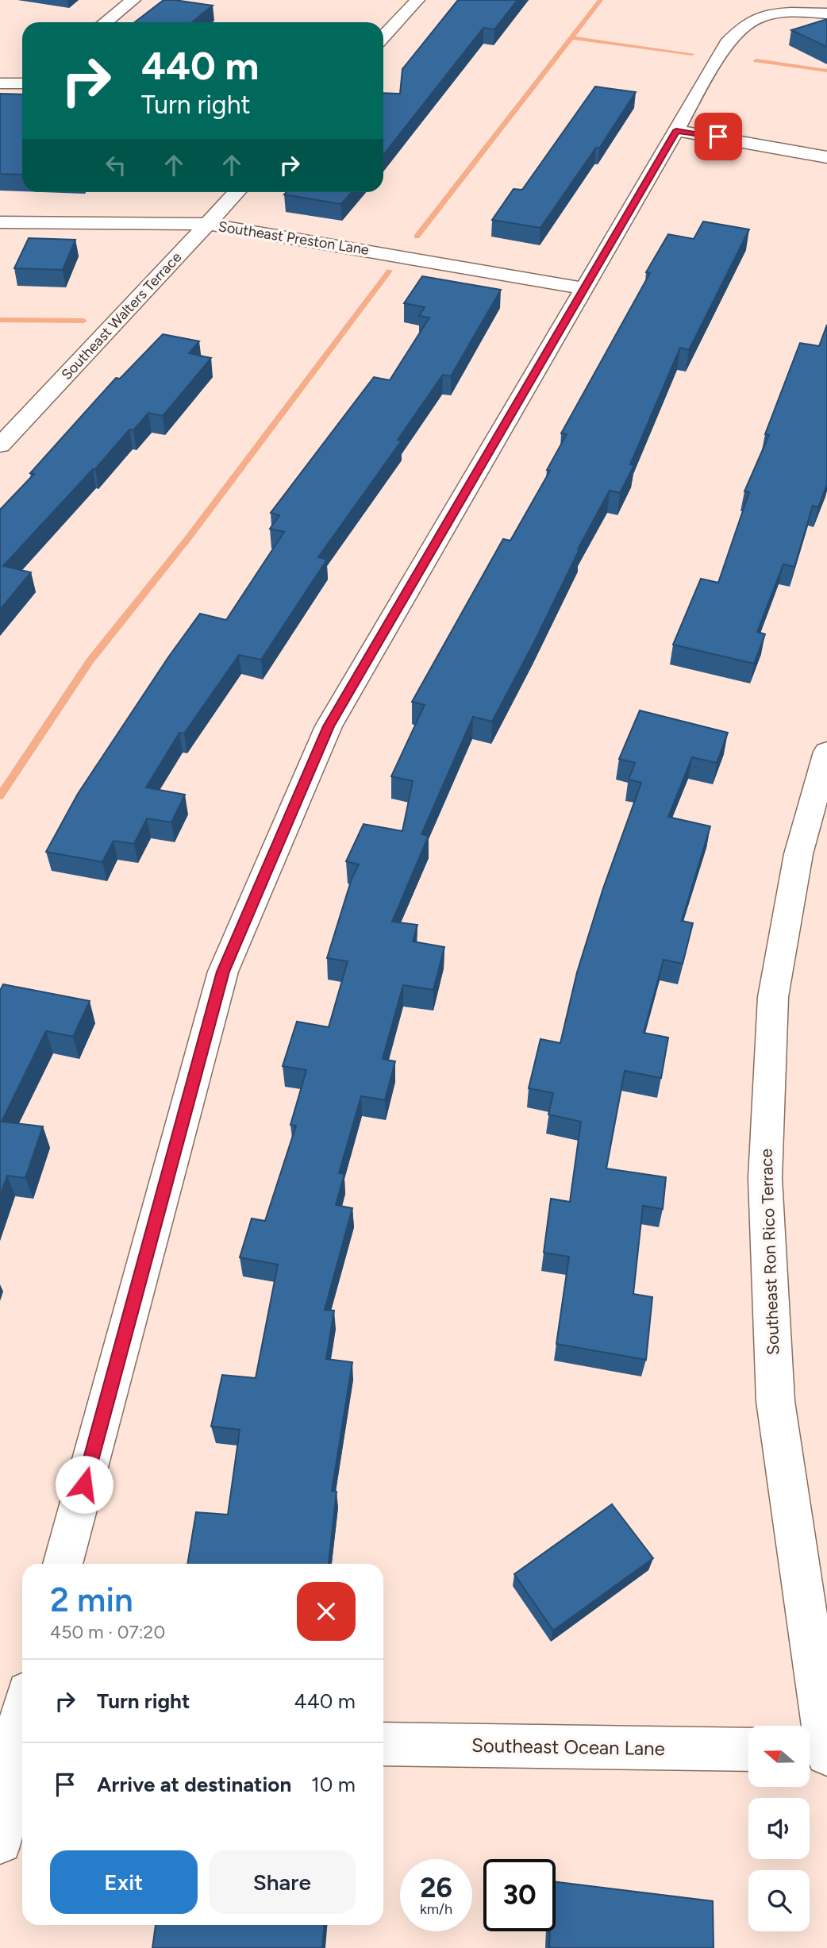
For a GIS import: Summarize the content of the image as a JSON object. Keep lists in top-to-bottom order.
{
  "streets": {
    "street": [
      "Southeast Preston Lane",
      "Southeast Walters Terrace",
      "Southeast Ron Rico Terrace",
      "Southeast Ocean Lane"
    ]
  },
  "crossings": [
    ["Southeast Preston Lane", "Southeast Walters Terrace"]
  ],
  "north": "left",
  "page": {
    "turn": ["440 m", "Turn right"],
    "heading": ["2 min", "450 m · 07:20"],
    "list": [
      {
        "name": "Turn right",
        "value": "440 m"
      },
      {
        "name": "Arrive at destination",
        "value": "10 m"
      }
    ],
    "buttons": ["Exit", "Share"],
    "speed": "26 km/h",
    "limit": "30"
  }
}
